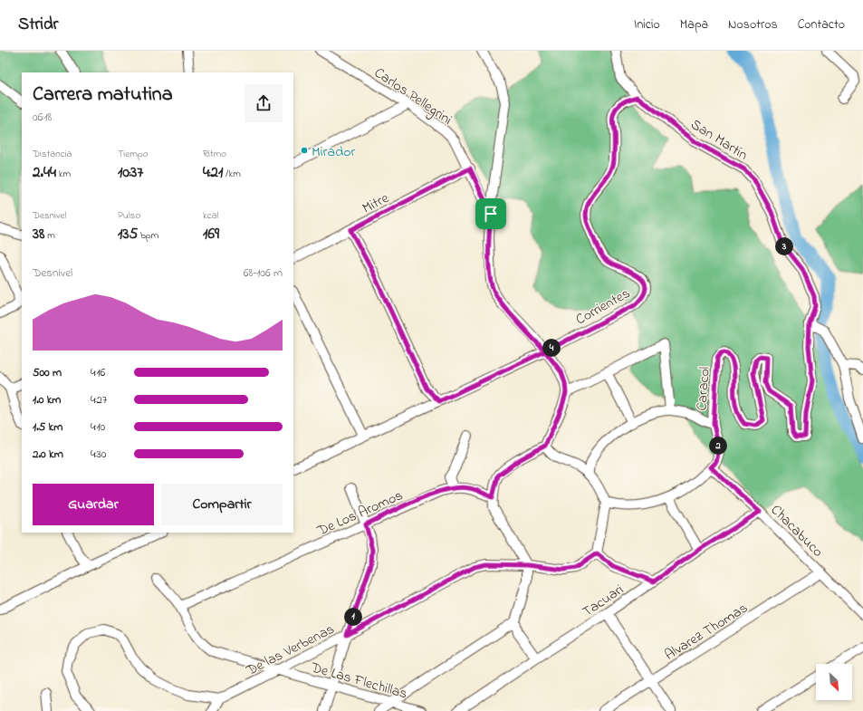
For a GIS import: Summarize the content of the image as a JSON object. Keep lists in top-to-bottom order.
{
  "streets": {
    "street": [
      "Carlos Pellegrini",
      "San Martín",
      "Mitre",
      "Corrientes",
      "Caracol",
      "De Los Aromos",
      "Chacabuco",
      "Tacuari",
      "Alvarez Thomas",
      "De las Verbenas",
      "De Las Flechillas"
    ]
  },
  "crossings": [
    ["Carlos Pellegrini", "Mitre"],
    ["Carlos Pellegrini", "Corrientes"],
    ["San Martín", "Corrientes"],
    ["San Martín", "Caracol"],
    ["Caracol", "Chacabuco"],
    ["De Los Aromos", "De las Verbenas"],
    ["De Los Aromos", "De Las Flechillas"],
    ["Chacabuco", "Tacuari"],
    ["Chacabuco", "Alvarez Thomas"],
    ["De las Verbenas", "De Las Flechillas"]
  ],
  "places": ["Mirador"],
  "north": "bottom right",
  "page": {
    "header": "Stridr",
    "nav": [
      "Inicio",
      "Mapa",
      "Nosotros",
      "Contacto"
    ],
    "heading": ["Carrera matutina", "06:18"],
    "stats": [
      ["Distancia", "2.44 km"],
      ["Tiempo", "10:37"],
      ["Ritmo", "4:21 /km"],
      ["Desnivel", "38 m"],
      ["Pulso", "135 bpm"],
      ["kcal", "169"]
    ],
    "pins": [
      "3",
      "4",
      "2",
      "1"
    ],
    "chart": ["Desnivel", "68–106 m"],
    "list": [
      {
        "name": "500 m",
        "note": "4:16"
      },
      {
        "name": "1.0 km",
        "note": "4:27"
      },
      {
        "name": "1.5 km",
        "note": "4:10"
      },
      {
        "name": "2.0 km",
        "note": "4:30"
      }
    ],
    "buttons": ["Guardar", "Compartir"]
  }
}
